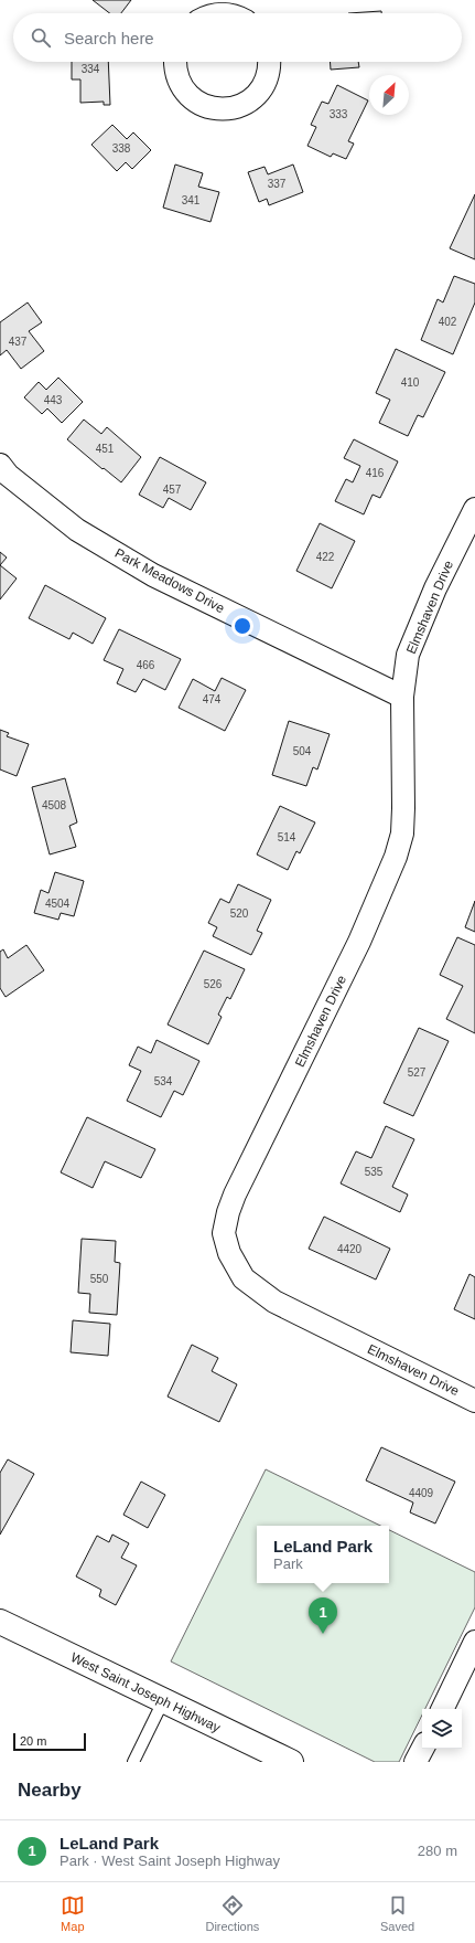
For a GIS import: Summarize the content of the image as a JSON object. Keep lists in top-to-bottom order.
{
  "streets": {
    "street": ["Park Meadows Drive", "Elmshaven Drive", "West Saint Joseph Highway"]
  },
  "crossings": [
    ["Park Meadows Drive", "Elmshaven Drive"]
  ],
  "house_numbers": [
    "334",
    "333",
    "338",
    "337",
    "341",
    "402",
    "437",
    "410",
    "443",
    "451",
    "416",
    "457",
    "422",
    "466",
    "474",
    "504",
    "4508",
    "514",
    "4504",
    "520",
    "526",
    "527",
    "534",
    "535",
    "4420",
    "550",
    "4409"
  ],
  "scale_bar": "20 m",
  "north": "top right",
  "page": {
    "search": "Search here",
    "popup": ["LeLand Park", "Park"],
    "pins": "1",
    "scale": "20 m",
    "heading": "Nearby",
    "list": [
      {
        "mark": "1",
        "name": "LeLand Park",
        "note": "Park · West Saint Joseph Highway",
        "value": "280 m"
      }
    ],
    "nav": ["Map", "Directions", "Saved"]
  }
}
